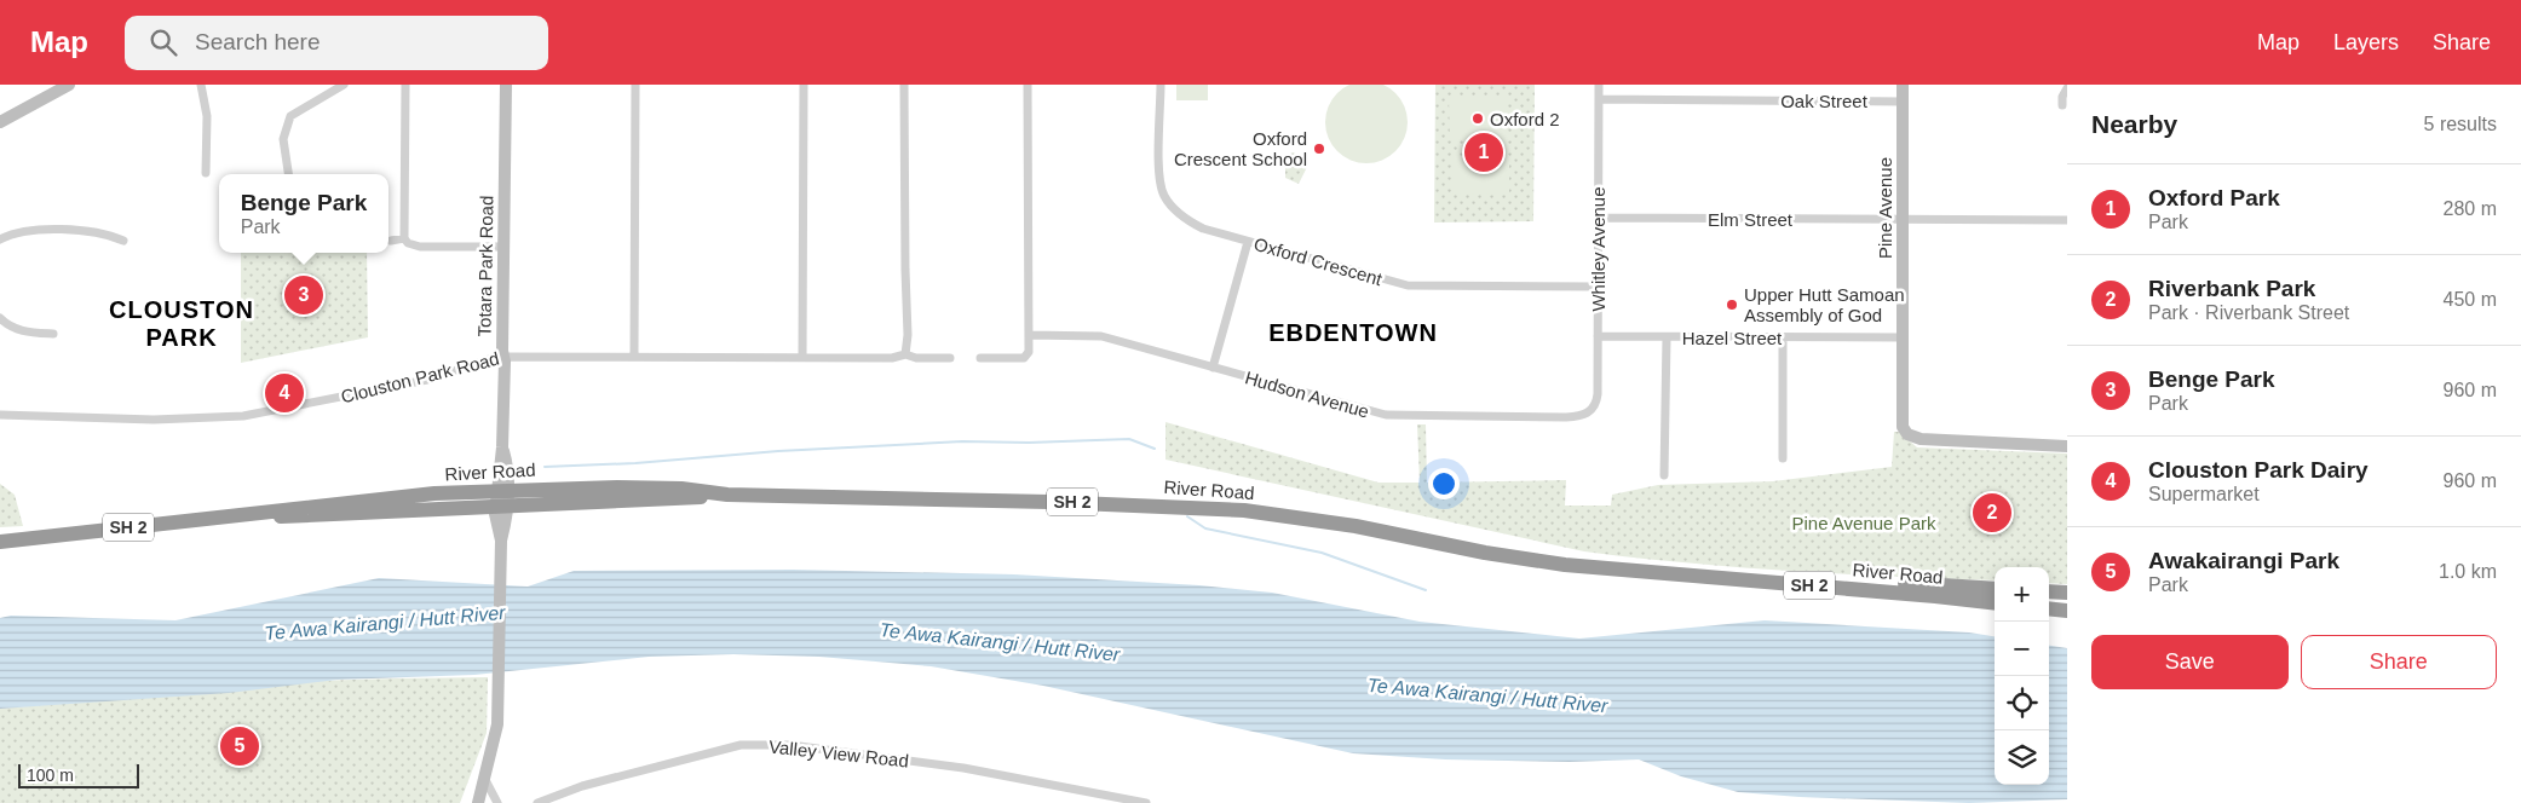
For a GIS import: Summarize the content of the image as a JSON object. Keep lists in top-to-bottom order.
{
  "streets": {
    "highway": ["River Road", "SH 2"],
    "street": [
      "Oak Street",
      "Pine Avenue",
      "Elm Street",
      "Whitley Avenue",
      "Oxford Crescent",
      "Totara Park Road",
      "Hazel Street",
      "Clouston Park Road",
      "Hudson Avenue",
      "Valley View Road"
    ]
  },
  "crossings": [
    ["Oak Street", "Pine Avenue"],
    ["Oak Street", "Whitley Avenue"],
    ["Pine Avenue", "Elm Street"],
    ["Pine Avenue", "Hazel Street"],
    ["Elm Street", "Whitley Avenue"],
    ["Whitley Avenue", "Oxford Crescent"],
    ["Whitley Avenue", "Hazel Street"],
    ["Whitley Avenue", "Hudson Avenue"],
    ["Totara Park Road", "Clouston Park Road"],
    ["Totara Park Road", "River Road"]
  ],
  "districts": ["CLOUSTON PARK", "EBDENTOWN"],
  "water": ["Te Awa Kairangi / Hutt River"],
  "parks": ["Pine Avenue Park"],
  "places": ["Oxford 2", "Oxford Crescent School", "Upper Hutt Samoan Assembly of God"],
  "scale_bar": "100 m",
  "page": {
    "header": "Map",
    "search": "Search here",
    "nav": ["Map", "Layers", "Share"],
    "heading": ["Nearby", "5 results"],
    "pins": [
      "1",
      "3",
      "4",
      "2",
      "5"
    ],
    "list": [
      {
        "mark": "1",
        "name": "Oxford Park",
        "note": "Park",
        "value": "280 m"
      },
      {
        "mark": "2",
        "name": "Riverbank Park",
        "note": "Park · Riverbank Street",
        "value": "450 m"
      },
      {
        "mark": "3",
        "name": "Benge Park",
        "note": "Park",
        "value": "960 m"
      },
      {
        "mark": "4",
        "name": "Clouston Park Dairy",
        "note": "Supermarket",
        "value": "960 m"
      },
      {
        "mark": "5",
        "name": "Awakairangi Park",
        "note": "Park",
        "value": "1.0 km"
      }
    ],
    "popup": ["Benge Park", "Park"],
    "map_buttons": ["+", "−"],
    "buttons": ["Save", "Share"],
    "scale": "100 m"
  }
}
